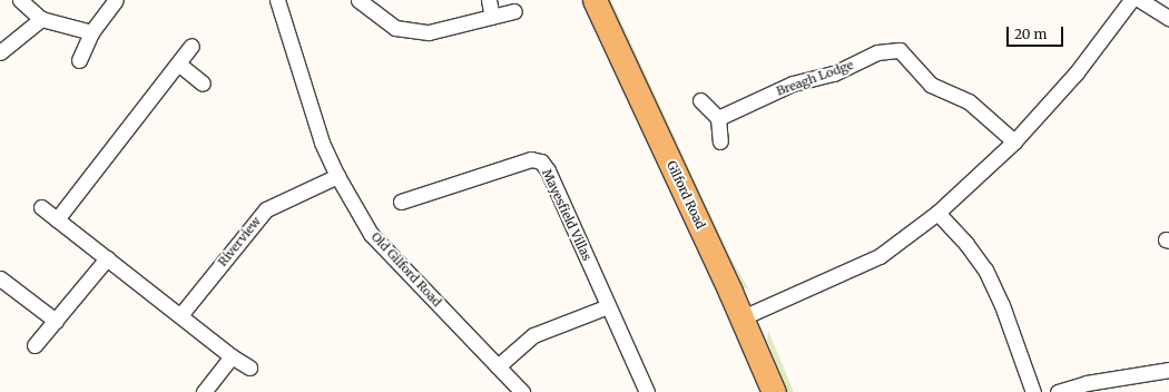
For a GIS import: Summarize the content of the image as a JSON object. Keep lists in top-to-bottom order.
{
  "streets": {
    "main road": ["Gilford Road"],
    "street": [
      "Breagh Lodge",
      "Mayesfield Villas",
      "Riverview",
      "Old Gilford Road"
    ]
  },
  "crossings": [
    ["Riverview", "Old Gilford Road"]
  ],
  "scale_bar": "20 m"
}
